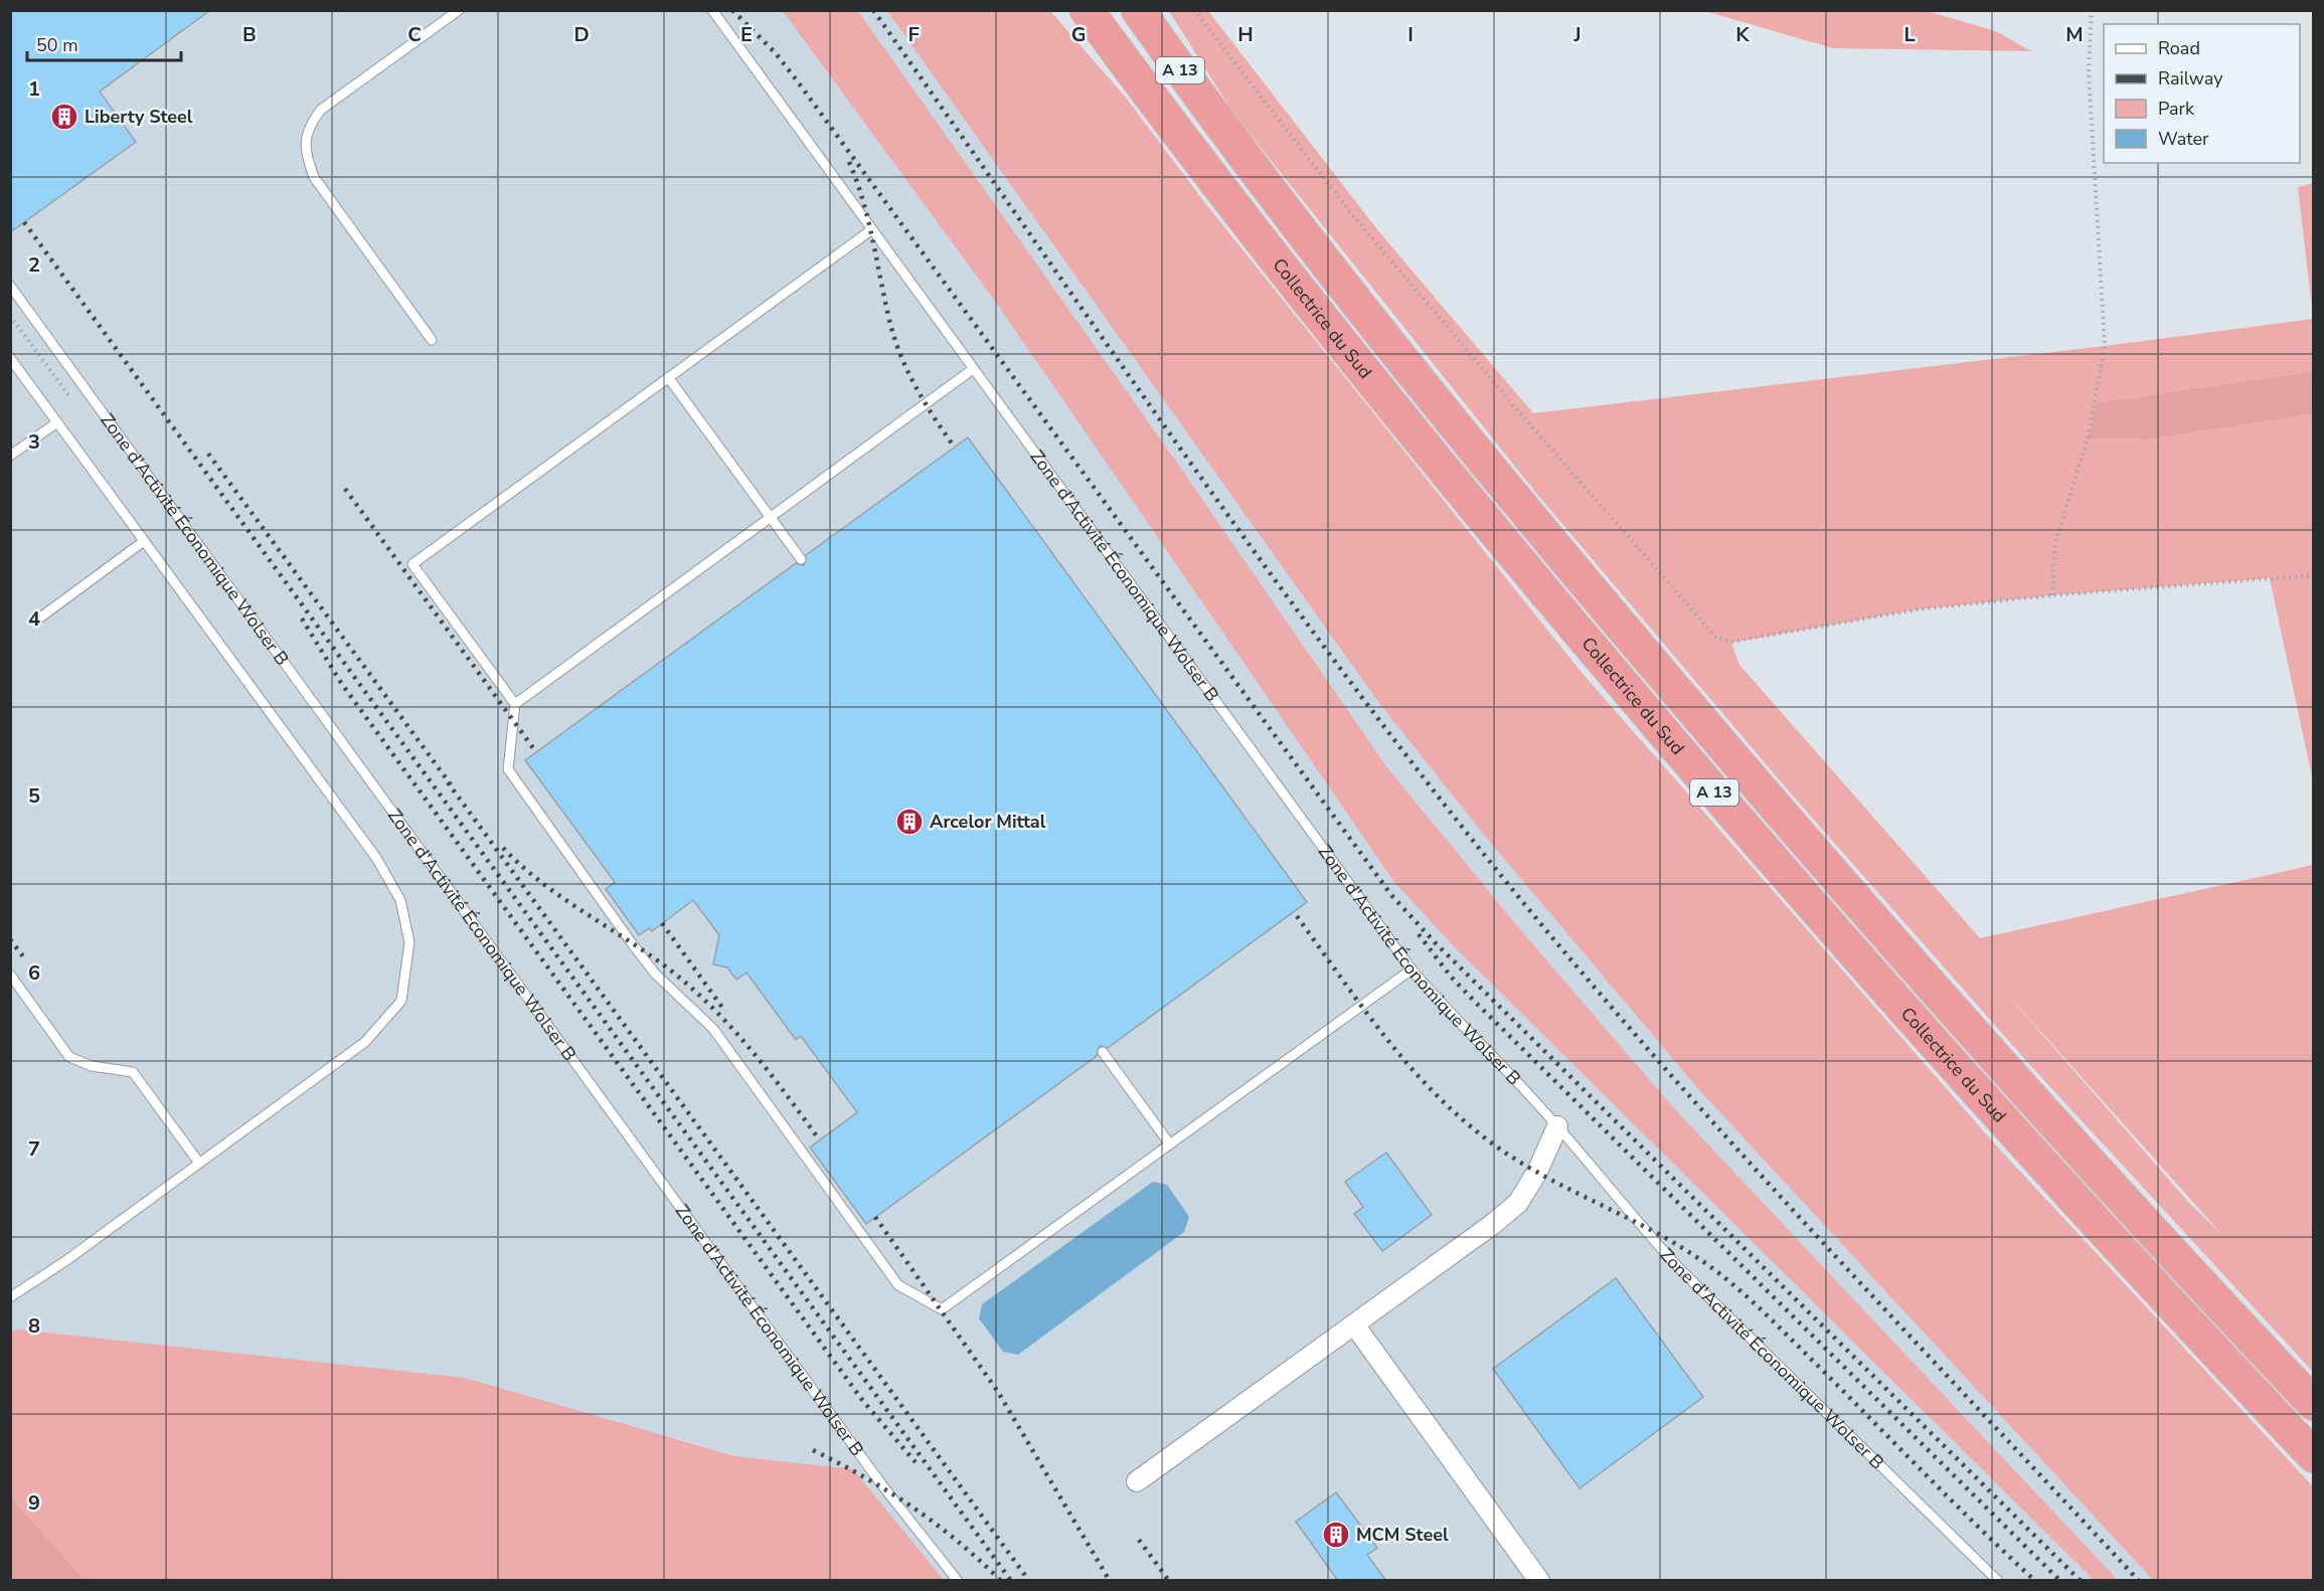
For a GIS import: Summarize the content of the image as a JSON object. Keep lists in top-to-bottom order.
{
  "streets": {
    "highway": ["A 13", "Collectrice du Sud"],
    "lane": ["Zone d'Activité Économique Wolser B"]
  },
  "places": {
    "building": ["Liberty Steel", "Arcelor Mittal", "MCM Steel"]
  },
  "legend": [
    "Road",
    "Railway",
    "Park",
    "Water"
  ],
  "scale_bar": "50 m",
  "grid": {
    "columns": [
      "B",
      "C",
      "D",
      "E",
      "F",
      "G",
      "H",
      "I",
      "J",
      "K",
      "L",
      "M"
    ],
    "rows": [
      "1",
      "2",
      "3",
      "4",
      "5",
      "6",
      "7",
      "8",
      "9"
    ]
  }
}
